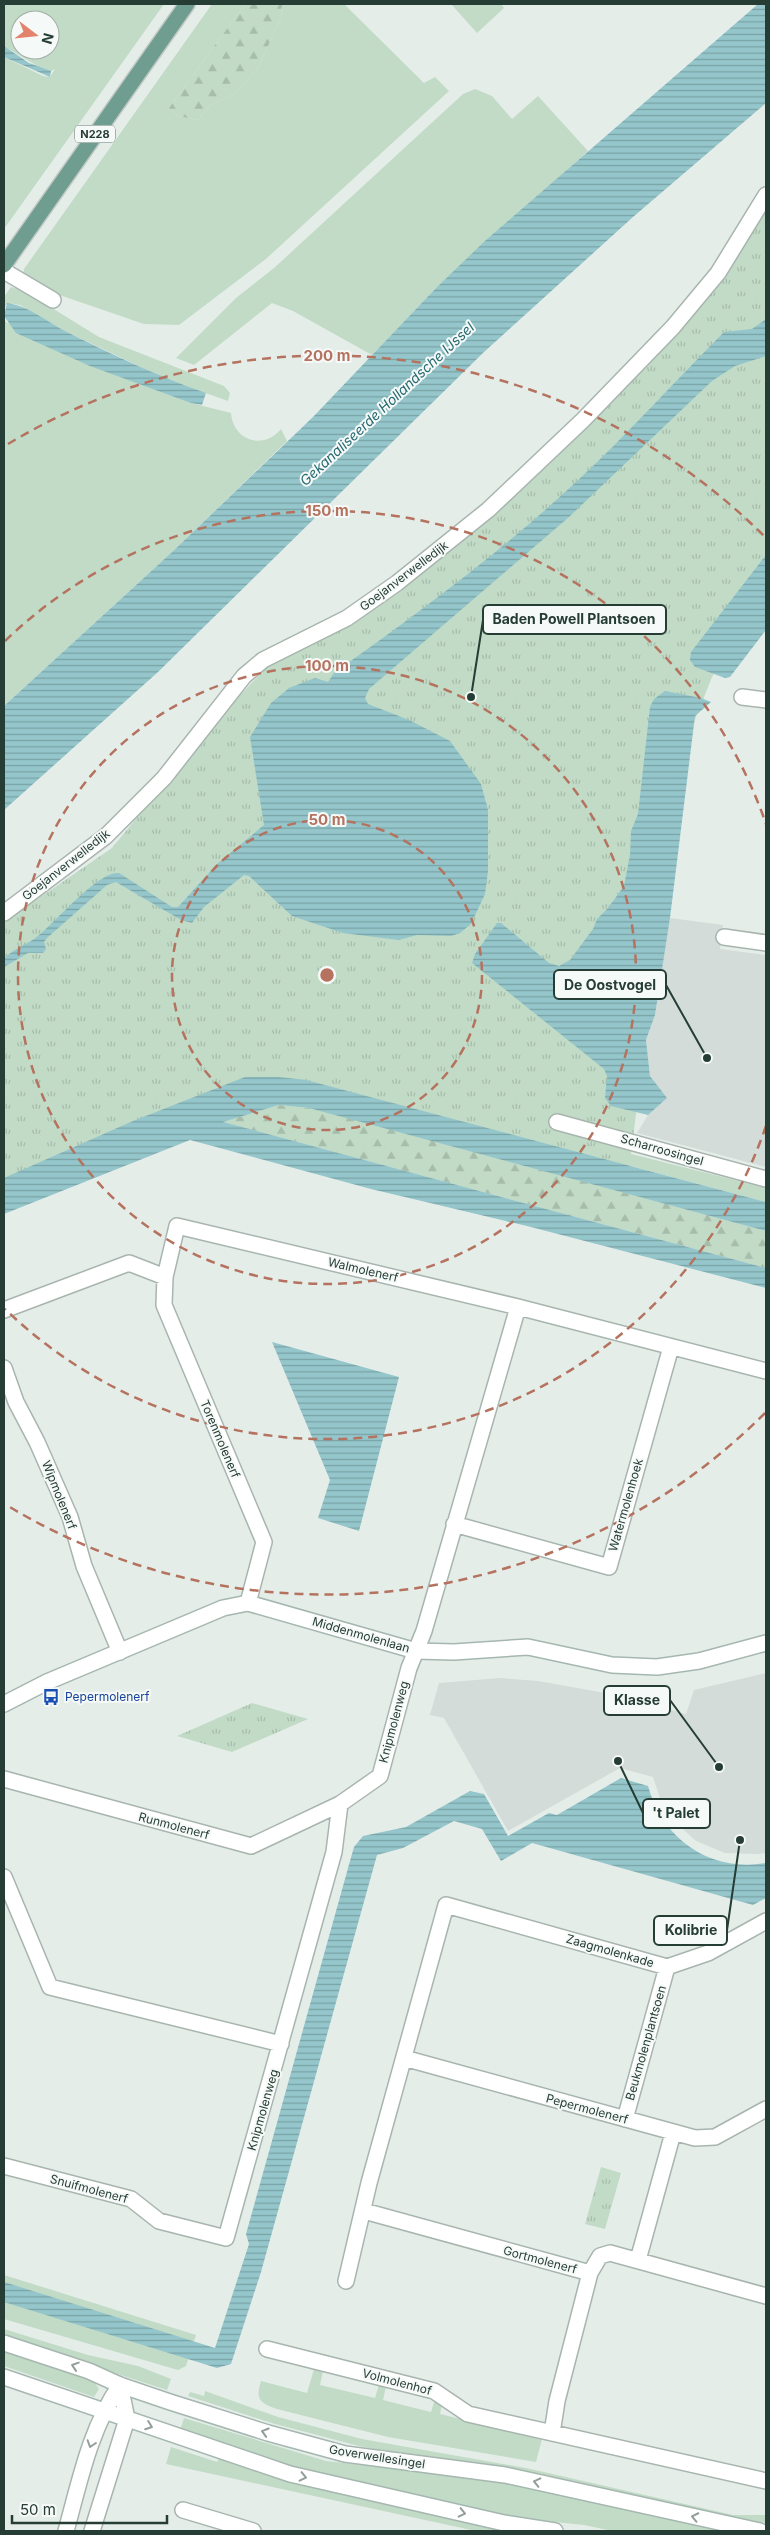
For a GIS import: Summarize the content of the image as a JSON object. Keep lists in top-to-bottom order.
{
  "streets": {
    "main road": ["N228"],
    "street": [
      "Goejanverwelledijk",
      "Scharroosingel",
      "Walmolenerf",
      "Torenmolenerf",
      "Wipmolenerf",
      "Watermolenhoek",
      "Middenmolenlaan",
      "Knipmolenweg",
      "Runmolenerf",
      "Zaagmolenkade",
      "Beukmolenplantsoen",
      "Pepermolenerf",
      "Snuifmolenerf",
      "Gortmolenerf",
      "Volmolenhof",
      "Goverwellesingel"
    ]
  },
  "crossings": [
    ["Walmolenerf", "Torenmolenerf"],
    ["Walmolenerf", "Watermolenhoek"],
    ["Walmolenerf", "Knipmolenweg"],
    ["Torenmolenerf", "Middenmolenlaan"],
    ["Wipmolenerf", "Middenmolenlaan"],
    ["Watermolenhoek", "Knipmolenweg"],
    ["Middenmolenlaan", "Knipmolenweg"],
    ["Knipmolenweg", "Runmolenerf"],
    ["Knipmolenweg", "Snuifmolenerf"],
    ["Zaagmolenkade", "Beukmolenplantsoen"],
    ["Zaagmolenkade", "Pepermolenerf"],
    ["Beukmolenplantsoen", "Pepermolenerf"]
  ],
  "water": ["Gekanaliseerde Hollandsche IJssel"],
  "places": {
    "other": [
      "Baden Powell Plantsoen",
      "De Oostvogel",
      "'t Palet",
      "Klasse",
      "Kolibrie"
    ],
    "bus stop": ["Pepermolenerf"]
  },
  "scale_bar": "50 m",
  "north": "right",
  "rings": [
    "200 m",
    "150 m",
    "100 m",
    "50 m"
  ]
}
